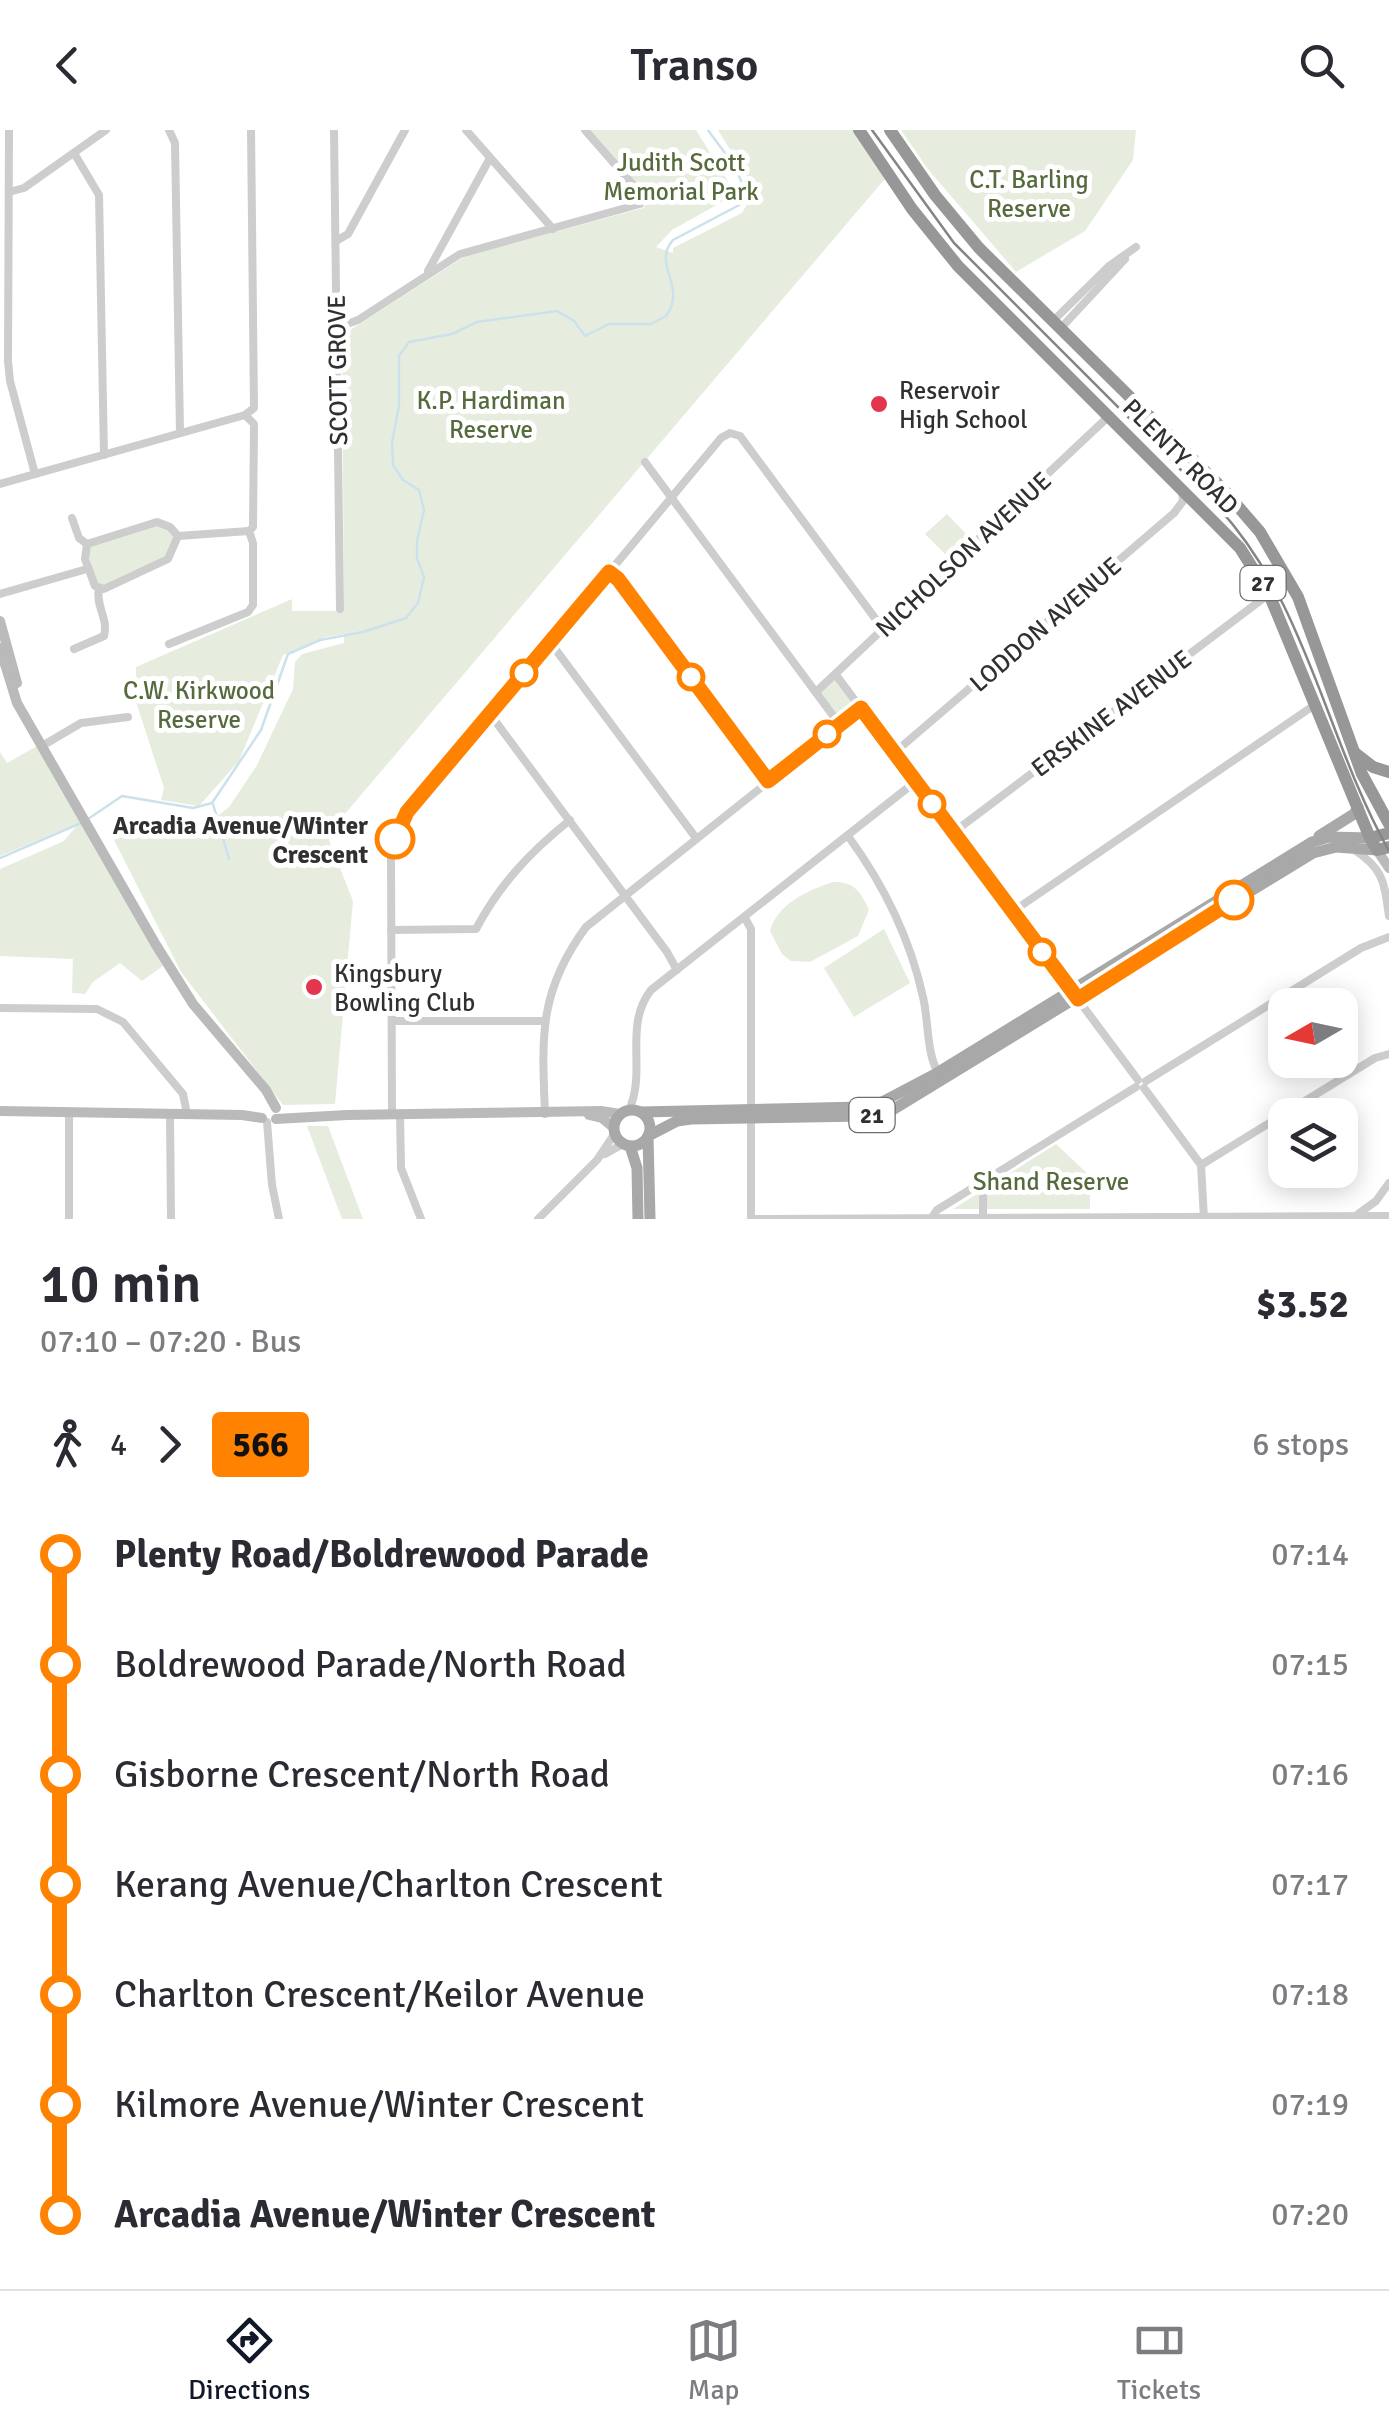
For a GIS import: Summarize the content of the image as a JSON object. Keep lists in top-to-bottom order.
{
  "streets": {
    "highway": ["PLENTY ROAD", "27", "21"],
    "street": [
      "SCOTT GROVE",
      "NICHOLSON AVENUE",
      "LODDON AVENUE",
      "ERSKINE AVENUE"
    ]
  },
  "crossings": [
    ["PLENTY ROAD", "NICHOLSON AVENUE"],
    ["PLENTY ROAD", "LODDON AVENUE"],
    ["PLENTY ROAD", "ERSKINE AVENUE"],
    ["PLENTY ROAD", "21"]
  ],
  "parks": [
    "Judith Scott Memorial Park",
    "C.T. Barling Reserve",
    "K.P. Hardiman Reserve",
    "C.W. Kirkwood Reserve",
    "Shand Reserve"
  ],
  "places": ["Reservoir High School", "Arcadia Avenue/Winter Crescent", "Kingsbury Bowling Club"],
  "lines": ["bus line 566"],
  "north": "left",
  "page": {
    "header": "Transo",
    "heading": ["10 min", "07:10 – 07:20 · Bus", "$3.52"],
    "legs": ["4", "566", "6 stops"],
    "list": [
      {
        "name": "Plenty Road/Boldrewood Parade",
        "value": "07:14"
      },
      {
        "name": "Boldrewood Parade/North Road",
        "value": "07:15"
      },
      {
        "name": "Gisborne Crescent/North Road",
        "value": "07:16"
      },
      {
        "name": "Kerang Avenue/Charlton Crescent",
        "value": "07:17"
      },
      {
        "name": "Charlton Crescent/Keilor Avenue",
        "value": "07:18"
      },
      {
        "name": "Kilmore Avenue/Winter Crescent",
        "value": "07:19"
      },
      {
        "name": "Arcadia Avenue/Winter Crescent",
        "value": "07:20"
      }
    ],
    "tabs": ["Directions", "Map", "Tickets"]
  }
}
